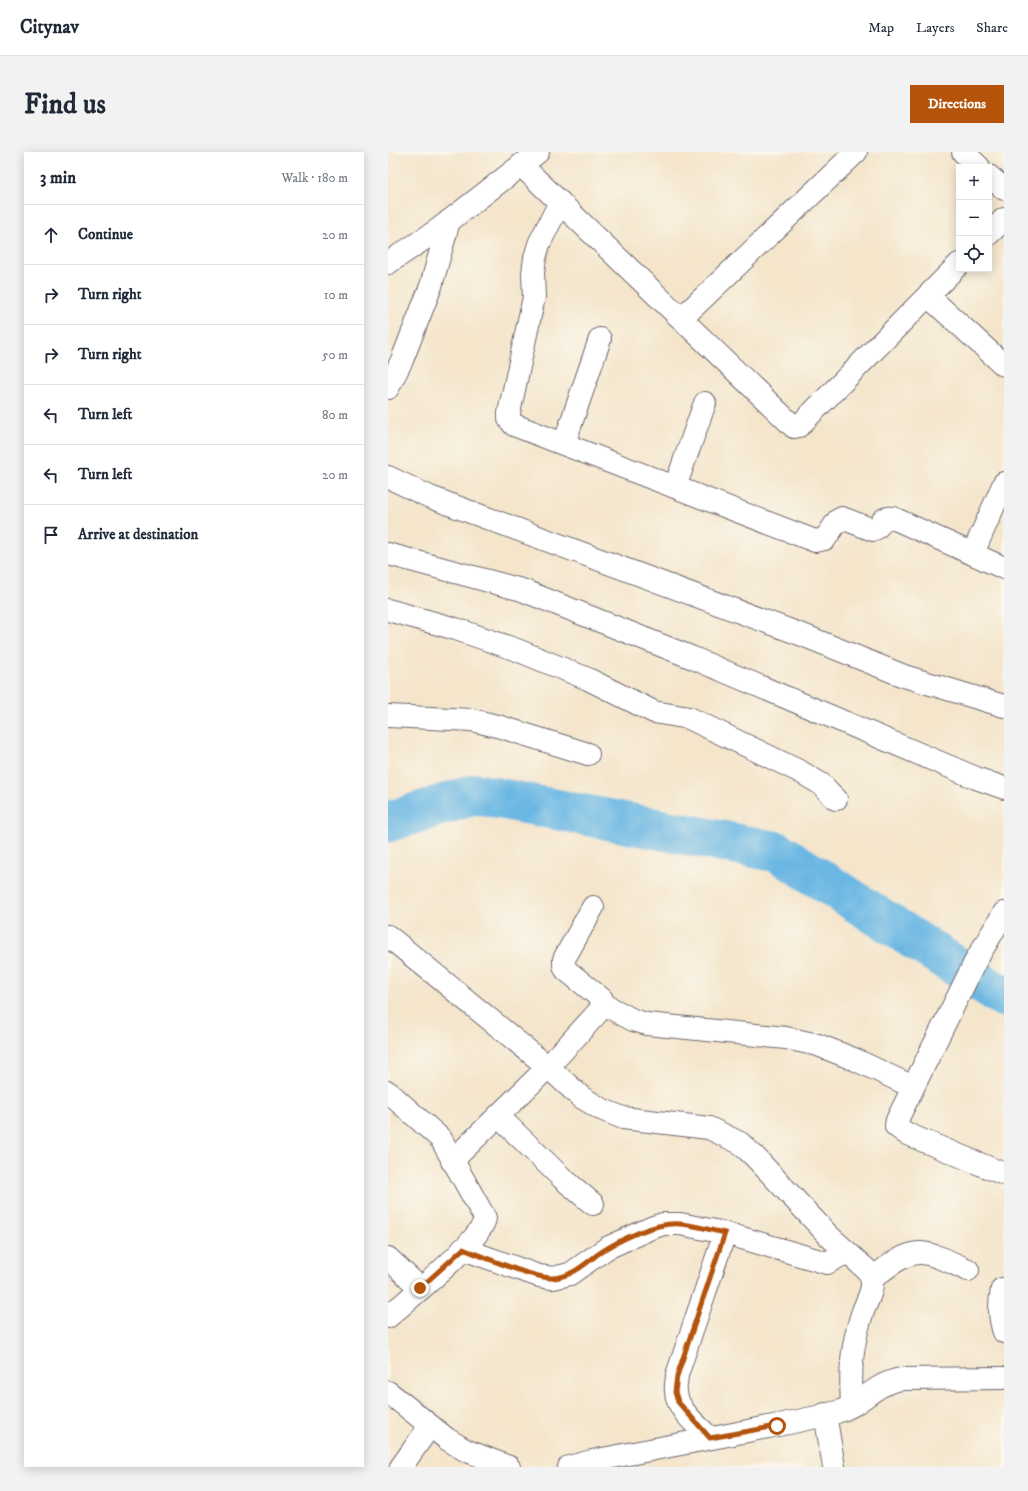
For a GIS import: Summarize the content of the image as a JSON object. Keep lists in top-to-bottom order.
{
  "page": {
    "header": "Citynav",
    "nav": ["Map", "Layers", "Share"],
    "buttons": "Directions",
    "title": "Find us",
    "heading": ["3 min", "Walk · 180 m"],
    "map_buttons": ["+", "−"],
    "list": [
      ["Continue", "20 m"],
      ["Turn right", "10 m"],
      ["Turn right", "50 m"],
      ["Turn left", "80 m"],
      ["Turn left", "20 m"],
      "Arrive at destination"
    ]
  }
}
